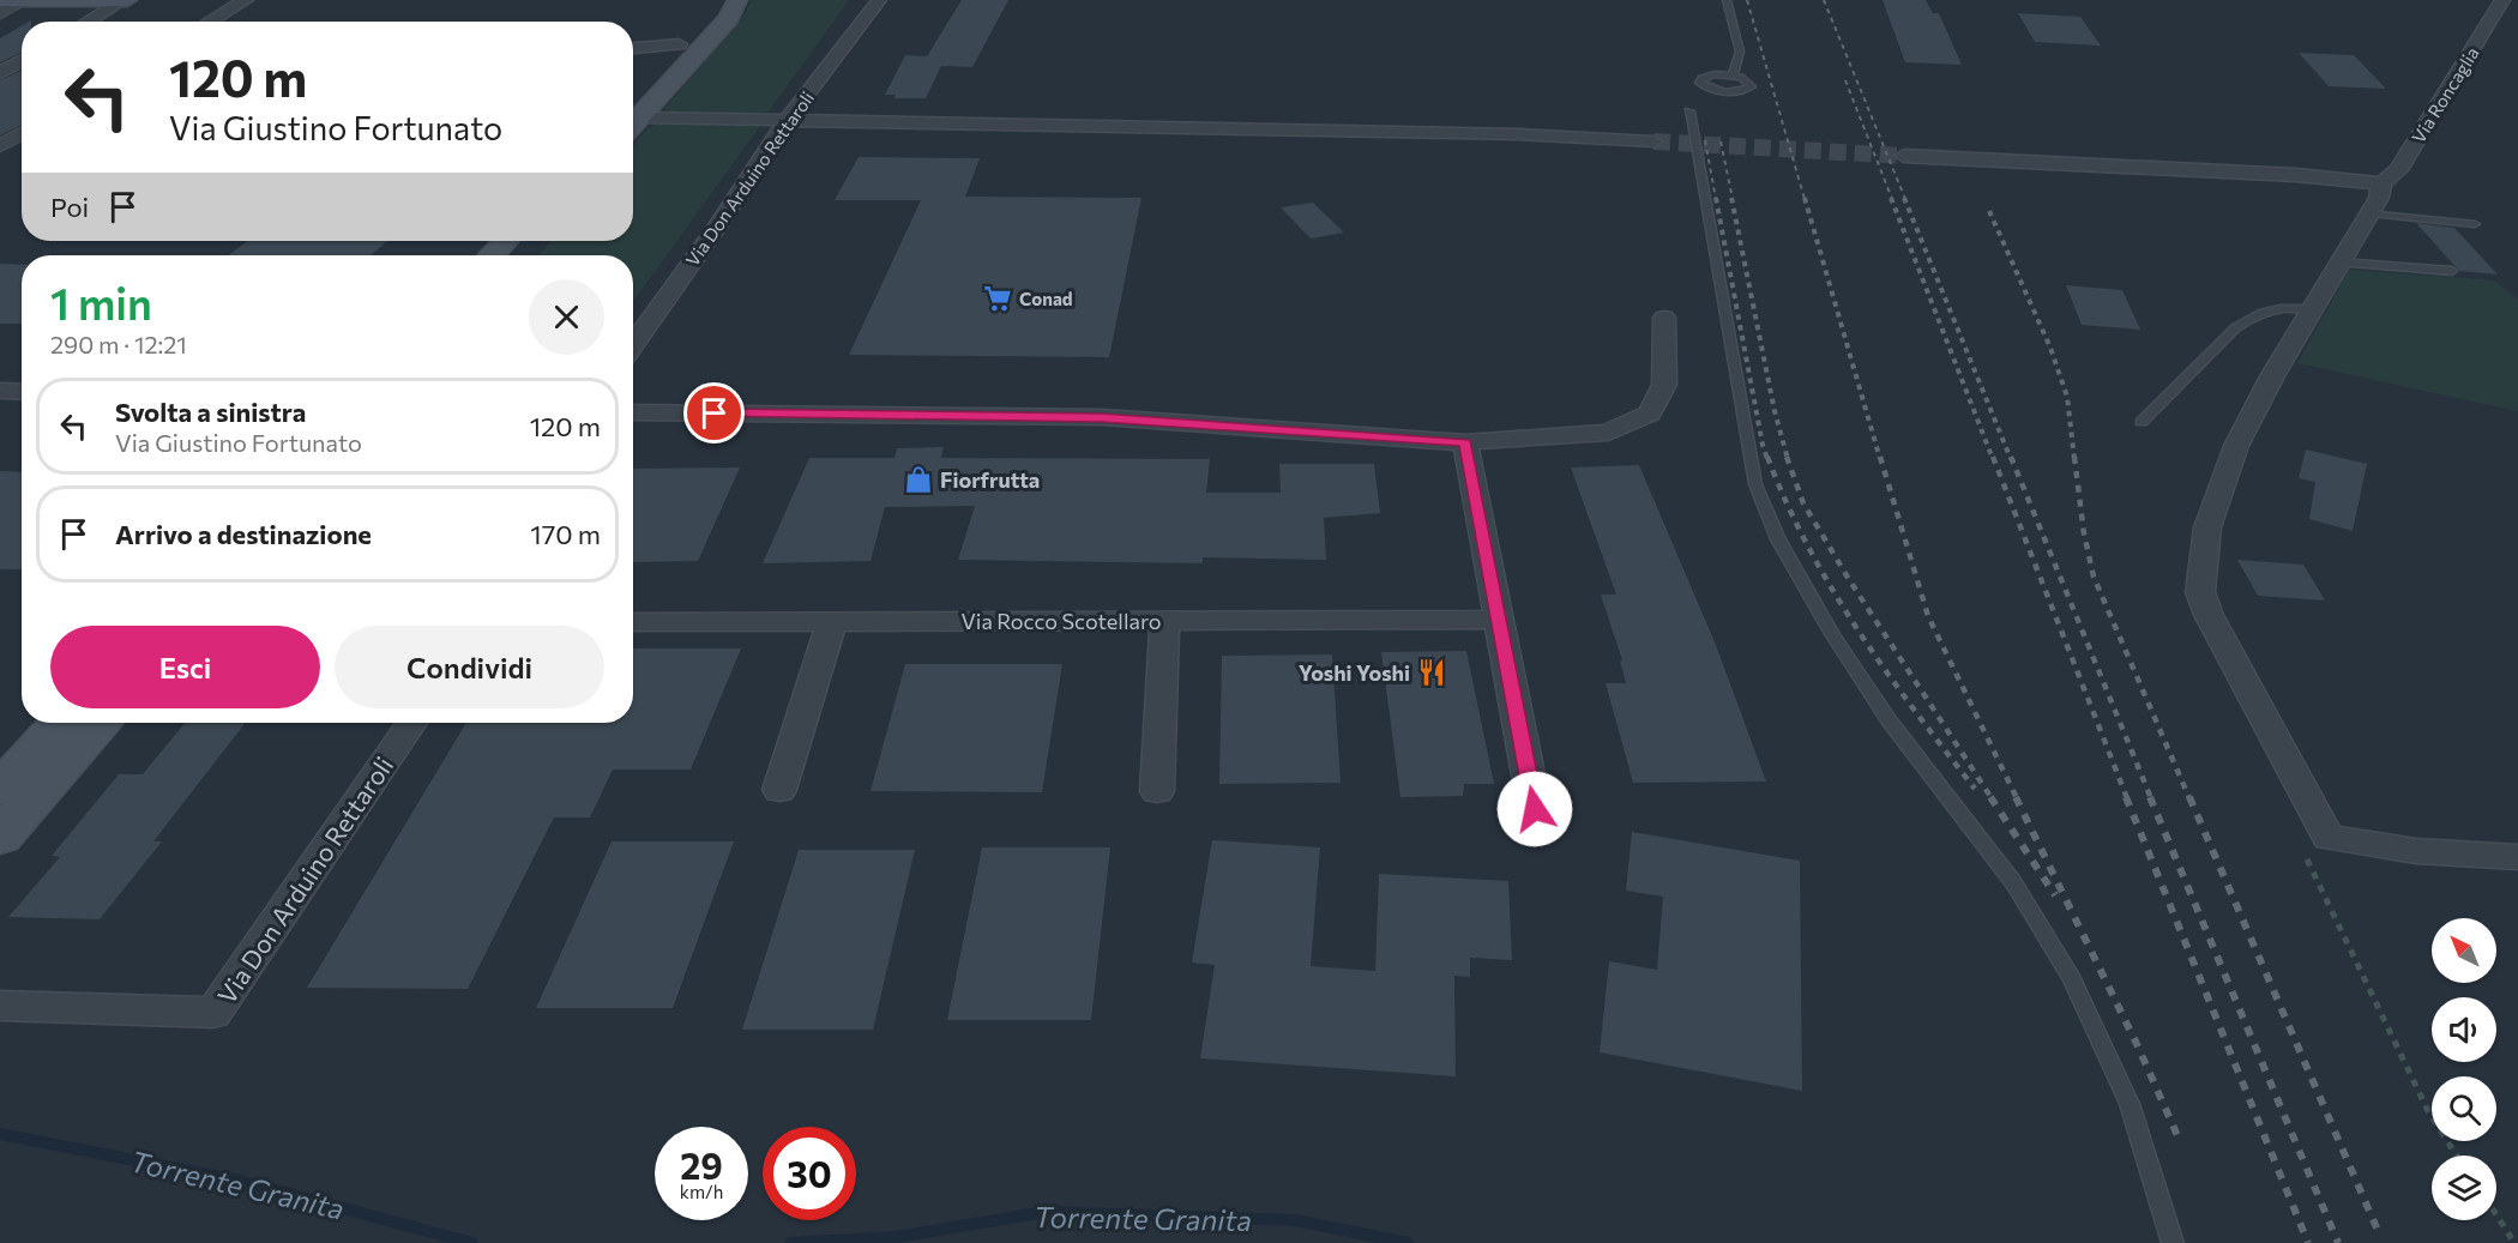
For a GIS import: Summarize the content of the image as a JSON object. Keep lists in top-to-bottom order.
{
  "streets": {
    "street": ["Via Roncaglia", "Via Don Arduino Rettaroli", "Via Rocco Scotellaro"]
  },
  "water": ["Torrente Granita"],
  "places": {
    "supermarket": ["Conad"],
    "shop": ["Fiorfrutta"],
    "restaurant": ["Yoshi Yoshi"]
  },
  "north": "top left",
  "page": {
    "turn": ["120 m", "Via Giustino Fortunato"],
    "then": "Poi",
    "heading": ["1 min", "290 m · 12:21"],
    "list": [
      {
        "name": "Svolta a sinistra",
        "note": "Via Giustino Fortunato",
        "value": "120 m"
      },
      {
        "name": "Arrivo a destinazione",
        "value": "170 m"
      }
    ],
    "buttons": ["Esci", "Condividi"],
    "speed": "29 km/h",
    "limit": "30"
  }
}
